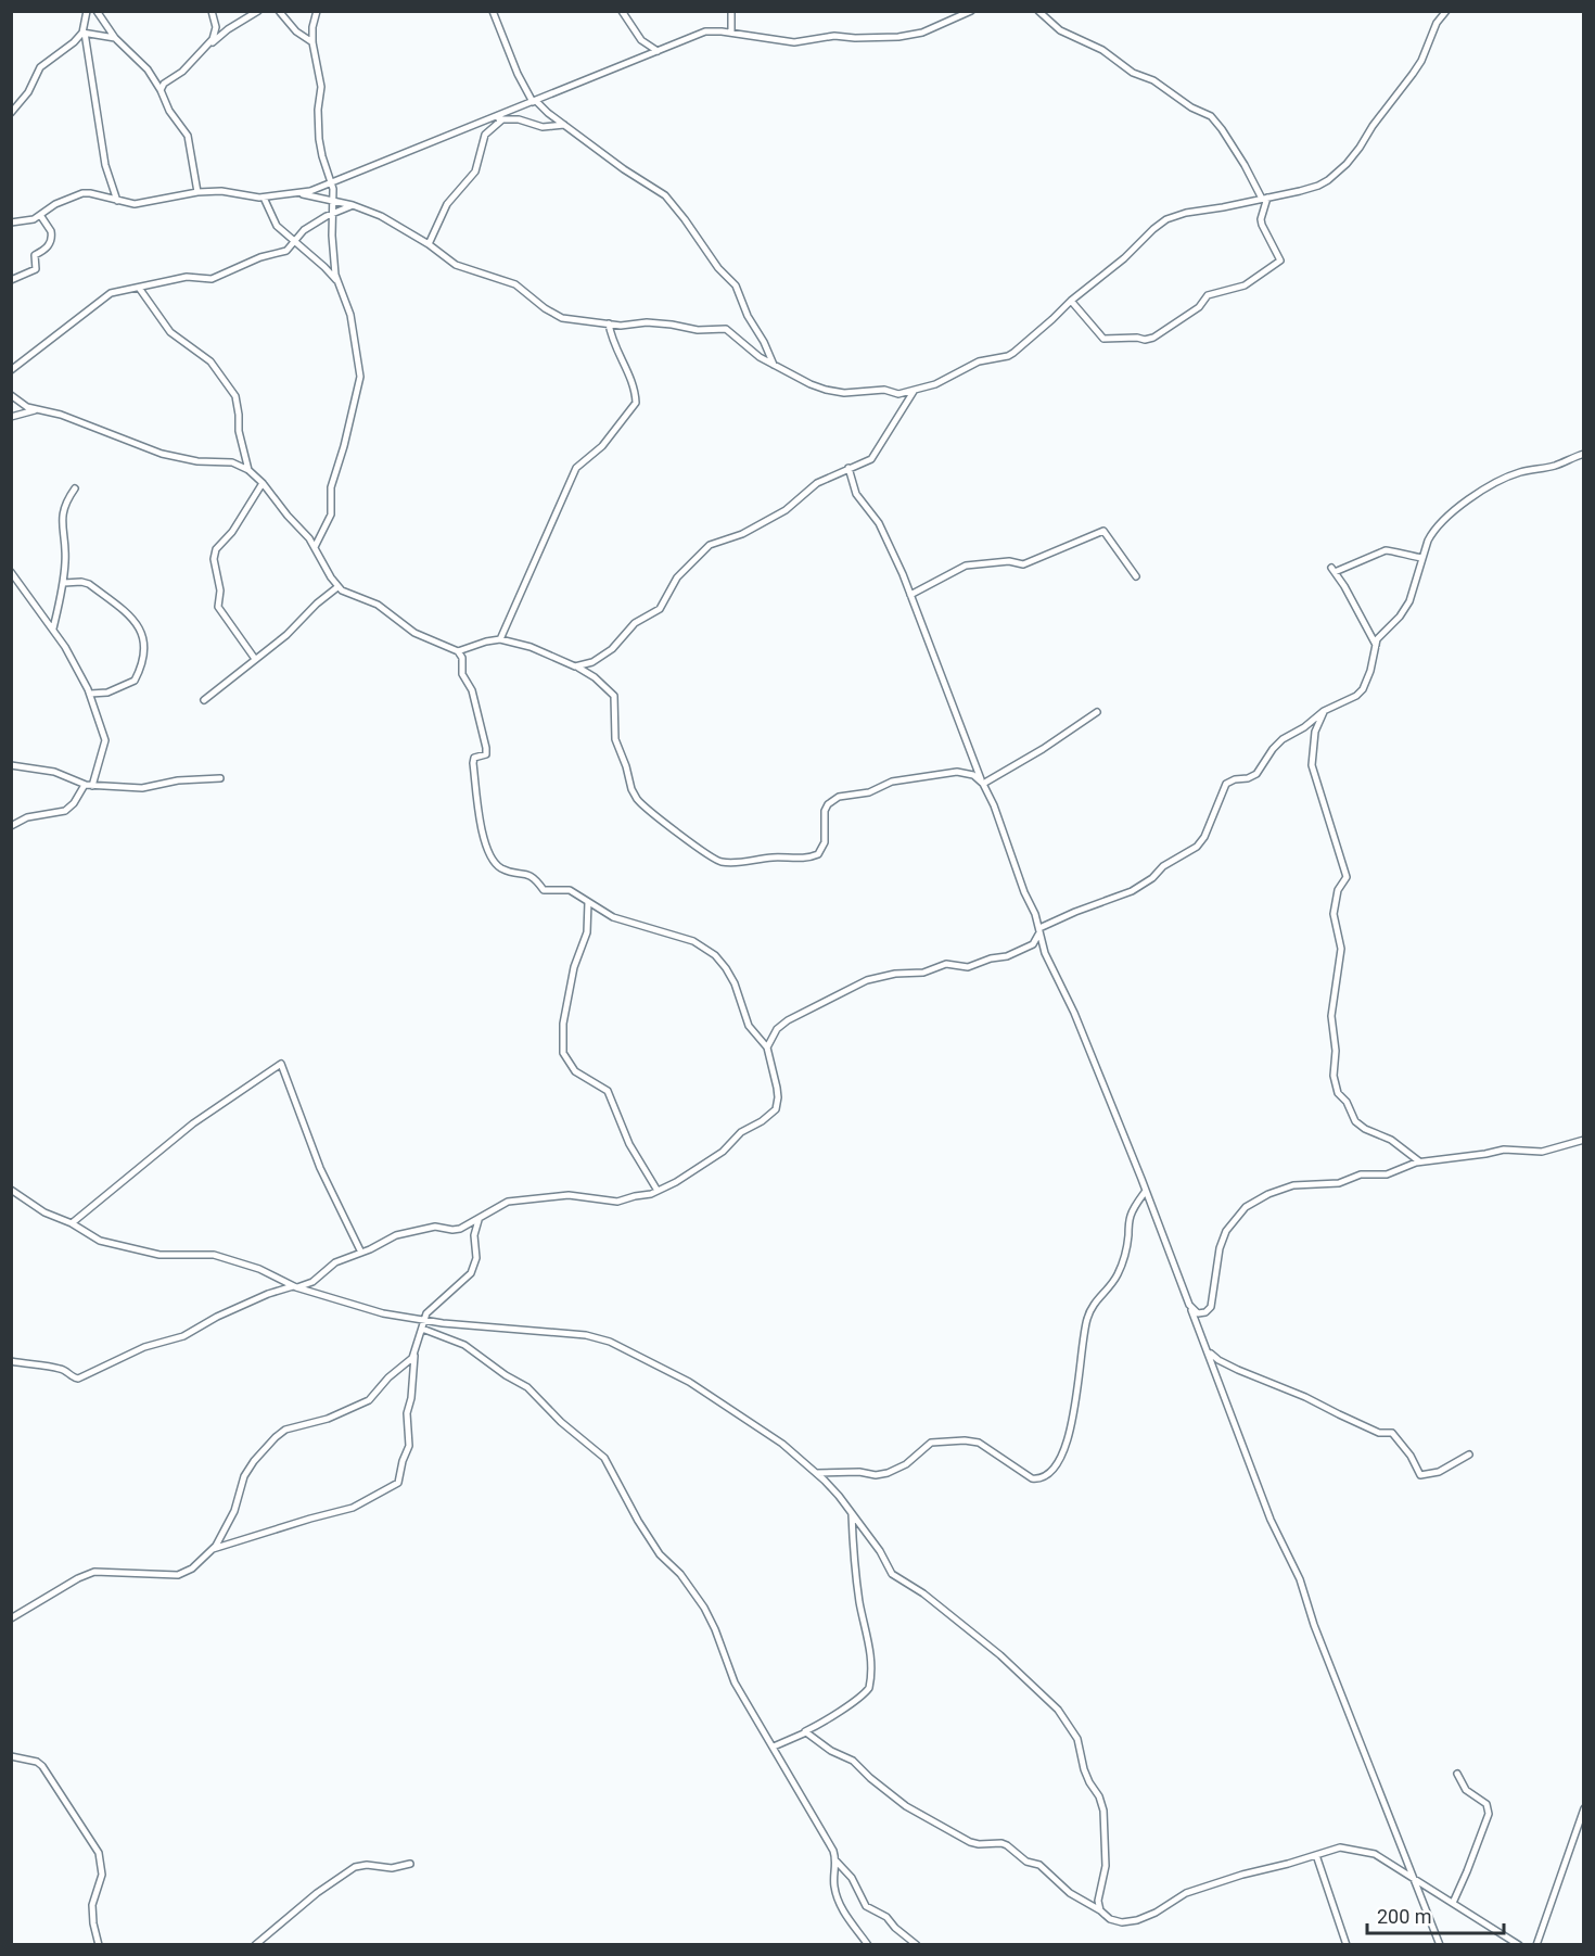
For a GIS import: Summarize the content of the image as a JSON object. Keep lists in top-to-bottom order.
{
  "scale_bar": "200 m"
}
